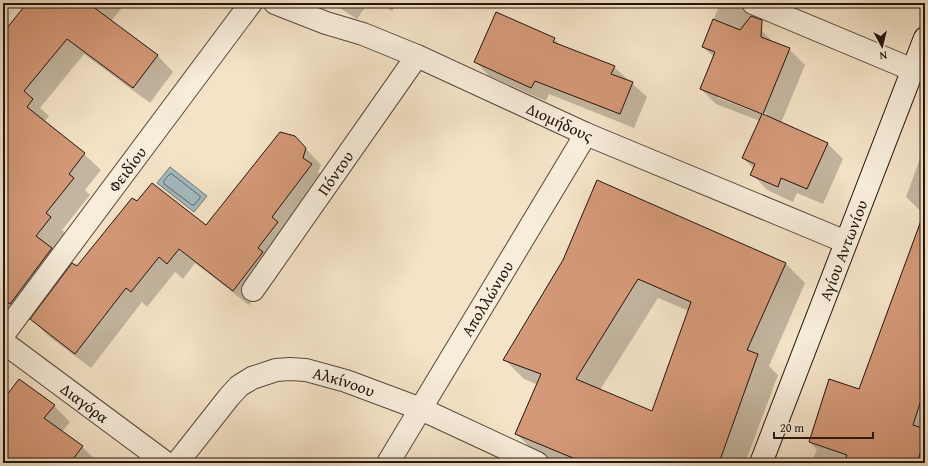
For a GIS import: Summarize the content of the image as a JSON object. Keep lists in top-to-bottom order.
{
  "streets": {
    "street": [
      "Διομήδους",
      "Φειδίου",
      "Πόντου",
      "Αγίου Αντωνίου",
      "Απολλώνιου",
      "Αλκίνοου",
      "Διαγόρα"
    ]
  },
  "crossings": [
    ["Διομήδους", "Πόντου"],
    ["Διομήδους", "Αγίου Αντωνίου"],
    ["Διομήδους", "Απολλώνιου"],
    ["Απολλώνιου", "Αλκίνοου"]
  ],
  "scale_bar": "20 m",
  "north": "bottom"
}
